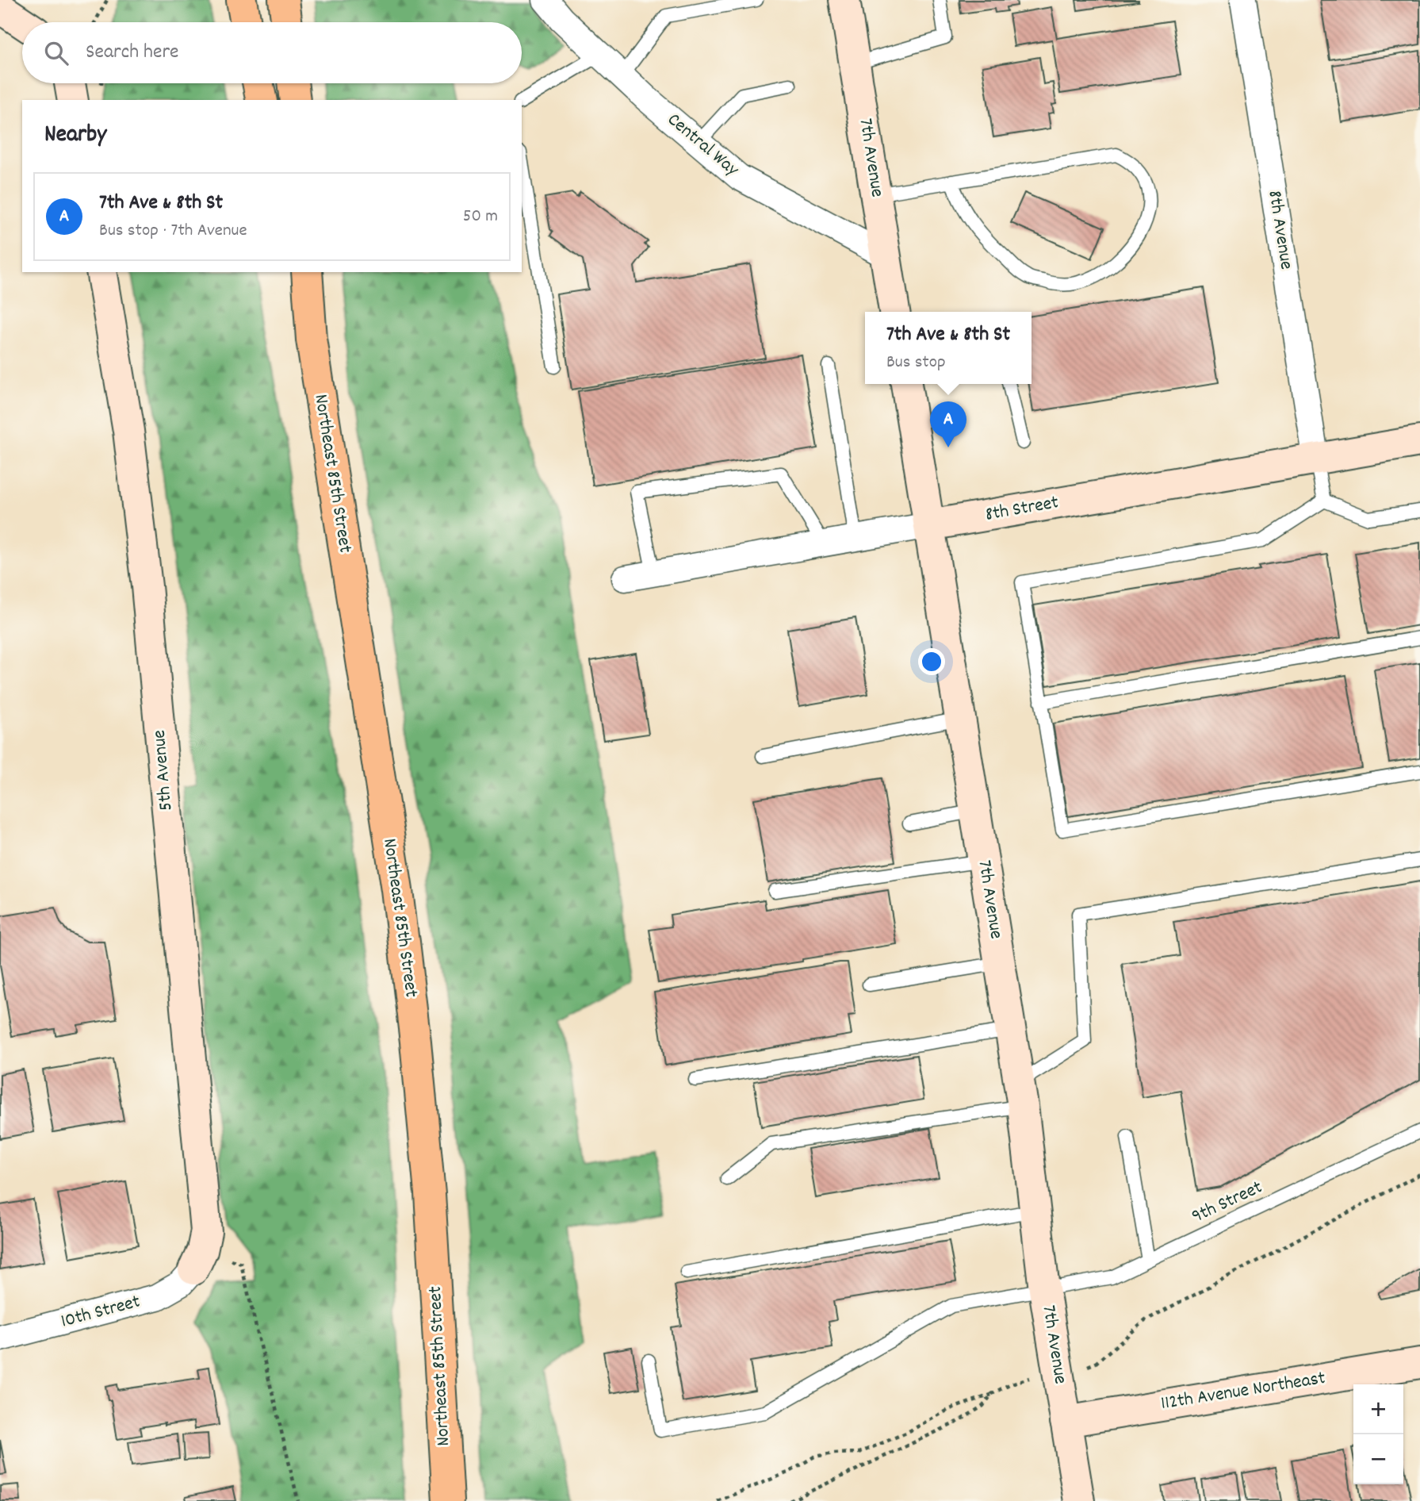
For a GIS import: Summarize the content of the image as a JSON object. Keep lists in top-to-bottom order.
{
  "streets": {
    "main road": ["Northeast 85th Street"],
    "street": [
      "Central Way",
      "7th Avenue",
      "8th Avenue",
      "8th Street",
      "5th Avenue",
      "10th Street",
      "112th Avenue Northeast"
    ],
    "lane": ["9th Street"]
  },
  "crossings": [
    ["Central Way", "7th Avenue"],
    ["7th Avenue", "8th Street"],
    ["7th Avenue", "9th Street"],
    ["7th Avenue", "112th Avenue Northeast"],
    ["8th Avenue", "8th Street"],
    ["5th Avenue", "10th Street"]
  ],
  "page": {
    "search": "Search here",
    "heading": "Nearby",
    "list": [
      {
        "mark": "A",
        "name": "7th Ave & 8th St",
        "note": "Bus stop · 7th Avenue",
        "value": "50 m"
      }
    ],
    "popup": ["7th Ave & 8th St", "Bus stop"],
    "pins": "A",
    "map_buttons": ["+", "−"]
  }
}
